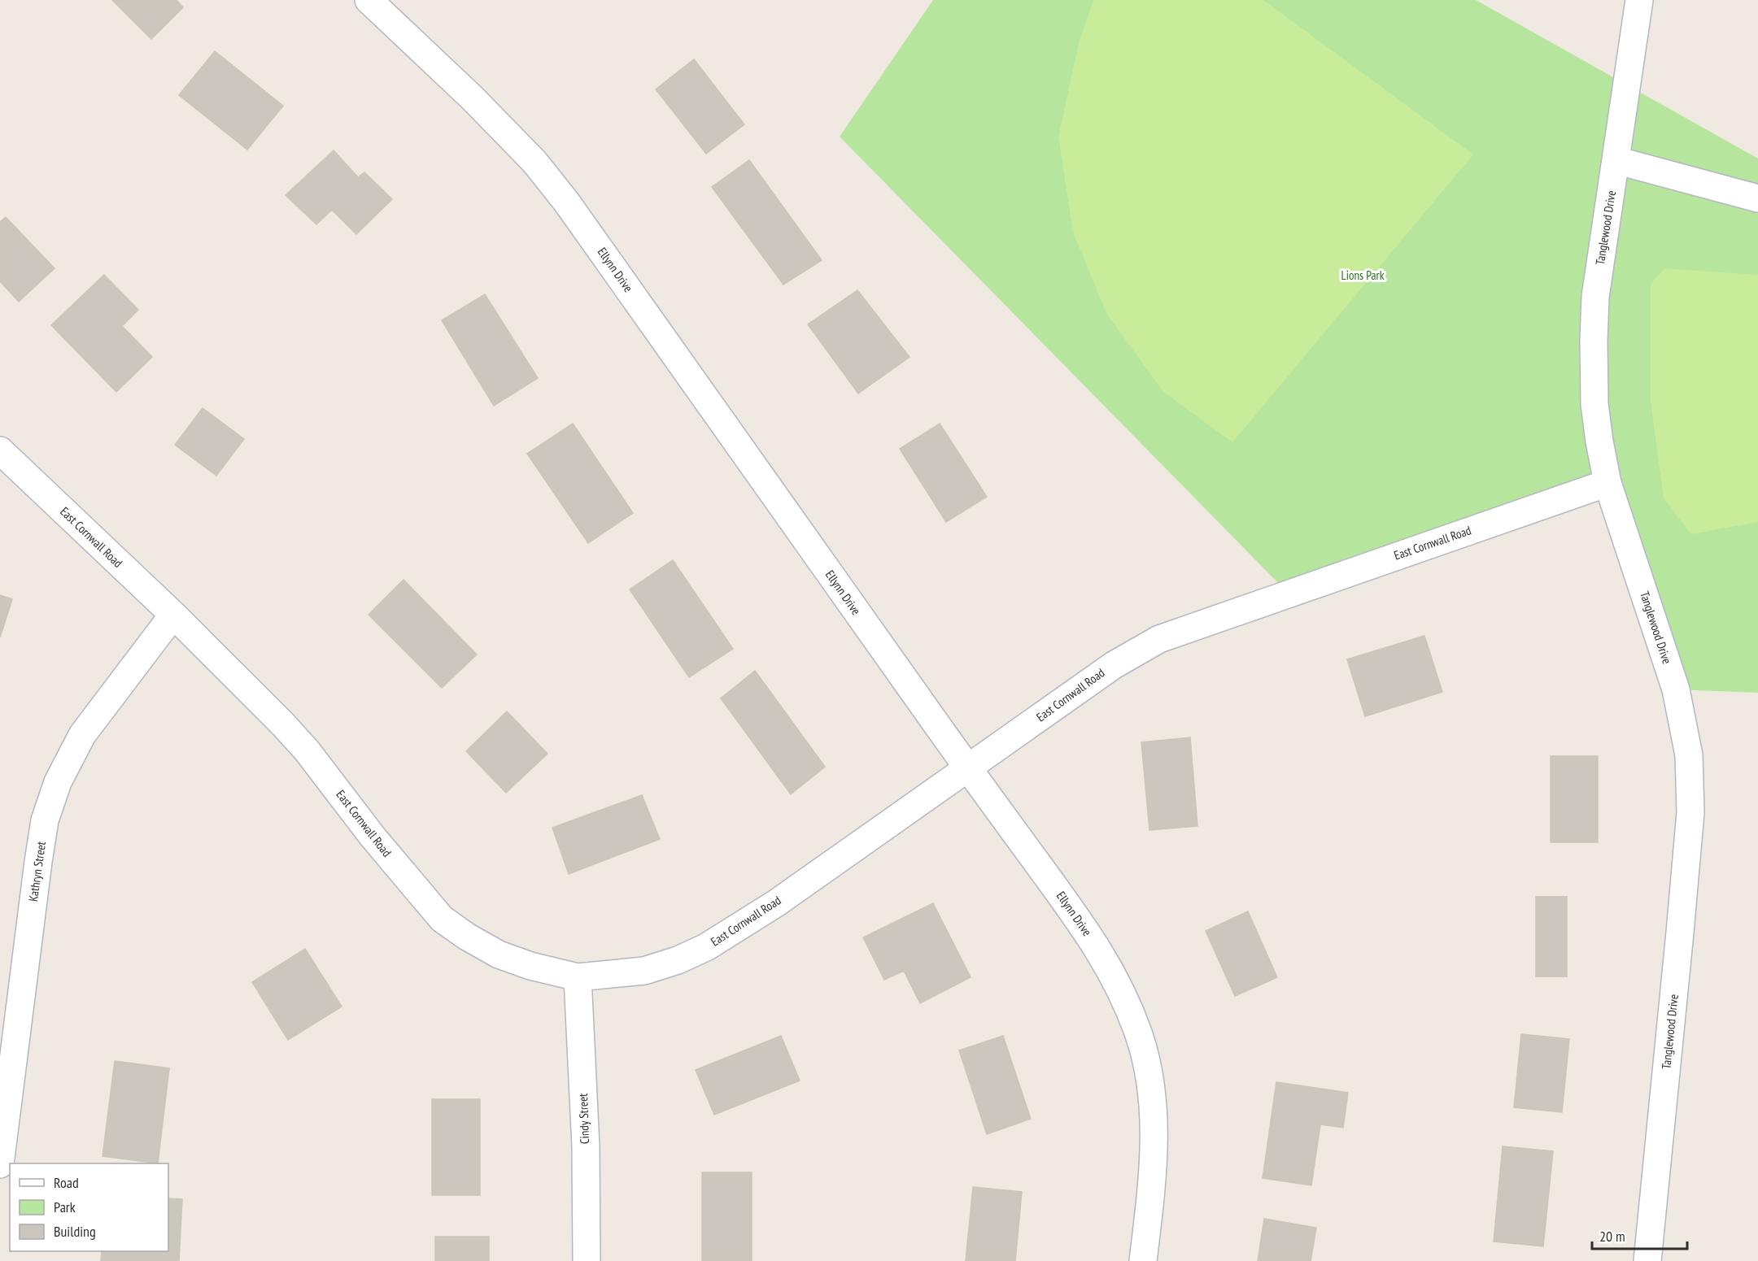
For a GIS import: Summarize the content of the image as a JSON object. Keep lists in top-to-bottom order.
{
  "streets": {
    "street": [
      "Tanglewood Drive",
      "Ellynn Drive",
      "East Cornwall Road",
      "Kathryn Street",
      "Cindy Street"
    ]
  },
  "crossings": [
    ["Tanglewood Drive", "East Cornwall Road"],
    ["Ellynn Drive", "East Cornwall Road"],
    ["East Cornwall Road", "Kathryn Street"],
    ["East Cornwall Road", "Cindy Street"]
  ],
  "parks": ["Lions Park"],
  "legend": ["Road", "Park", "Building"],
  "scale_bar": "20 m"
}
